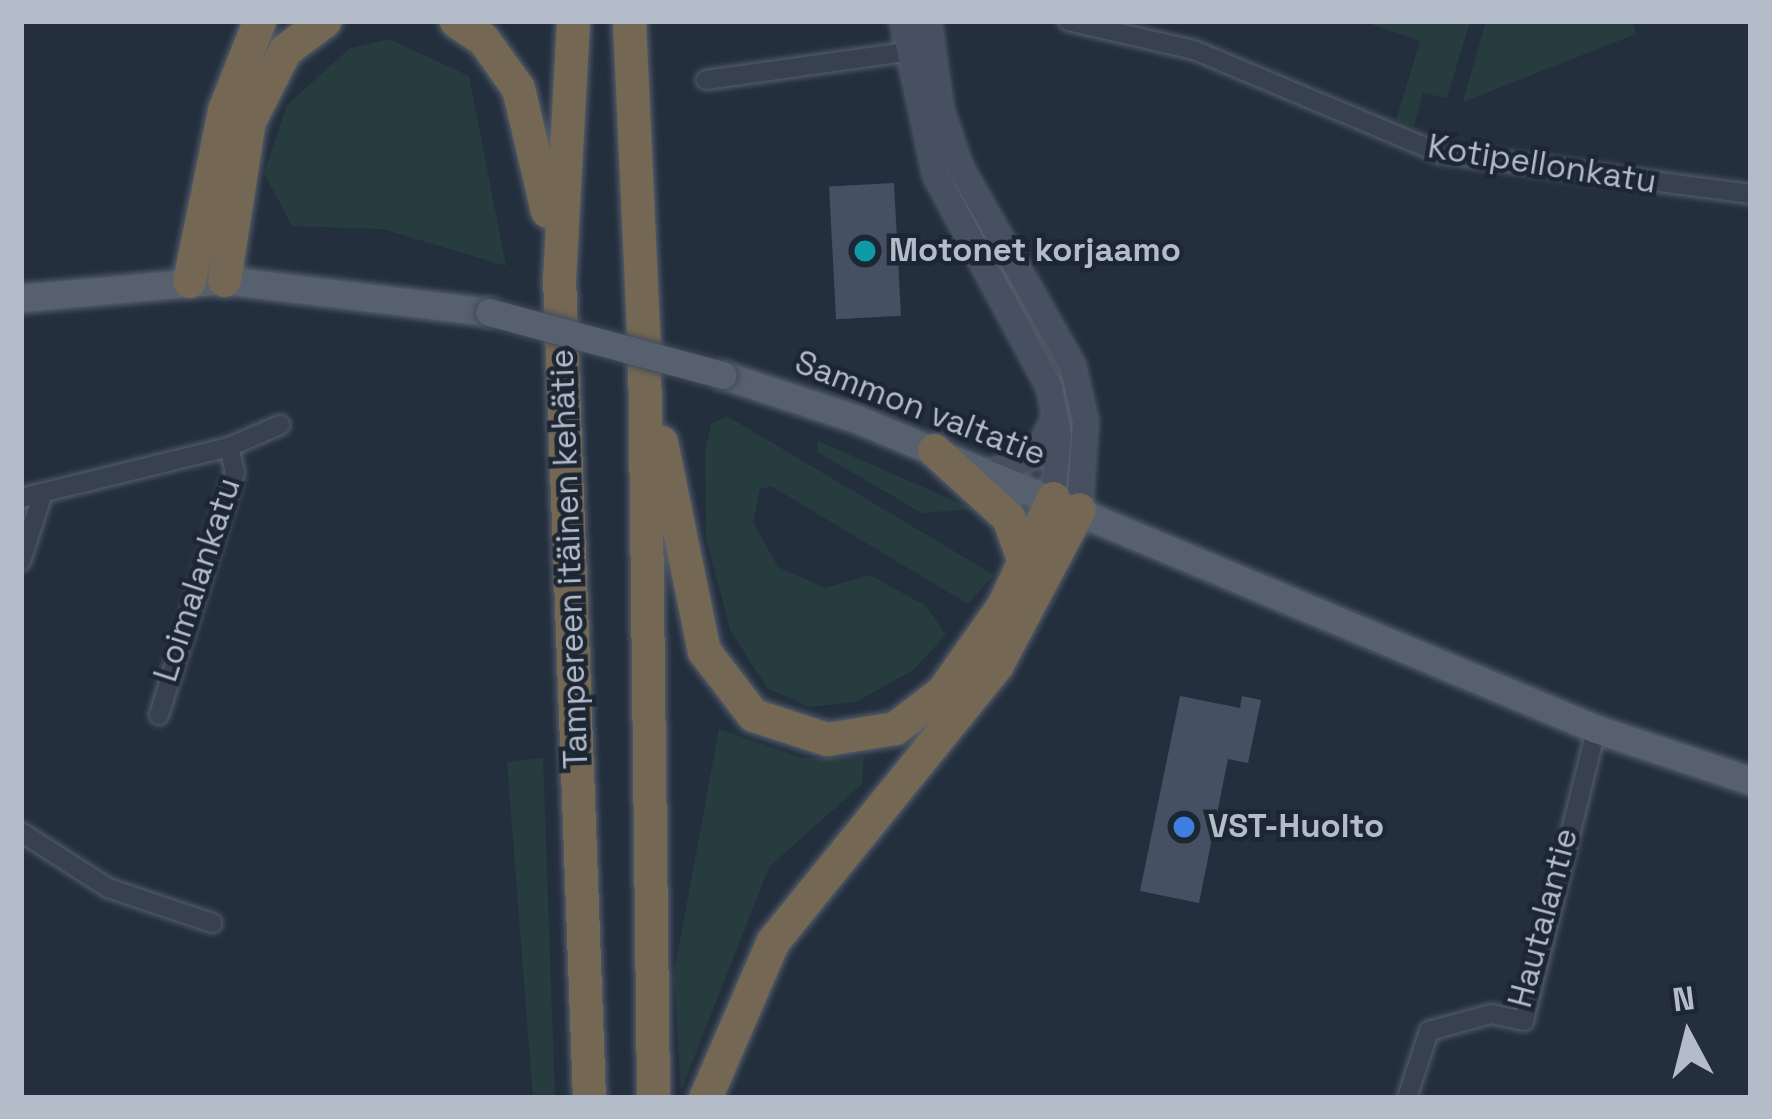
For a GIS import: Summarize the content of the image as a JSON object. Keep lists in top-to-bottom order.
{
  "streets": {
    "highway": ["Tampereen itäinen kehätie"],
    "main road": ["Sammon valtatie"],
    "street": ["Kotipellonkatu", "Loimalankatu", "Hautalantie"]
  },
  "crossings": [
    ["Sammon valtatie", "Hautalantie"]
  ],
  "places": ["Motonet korjaamo", "VST-Huolto"],
  "north": "top"
}
